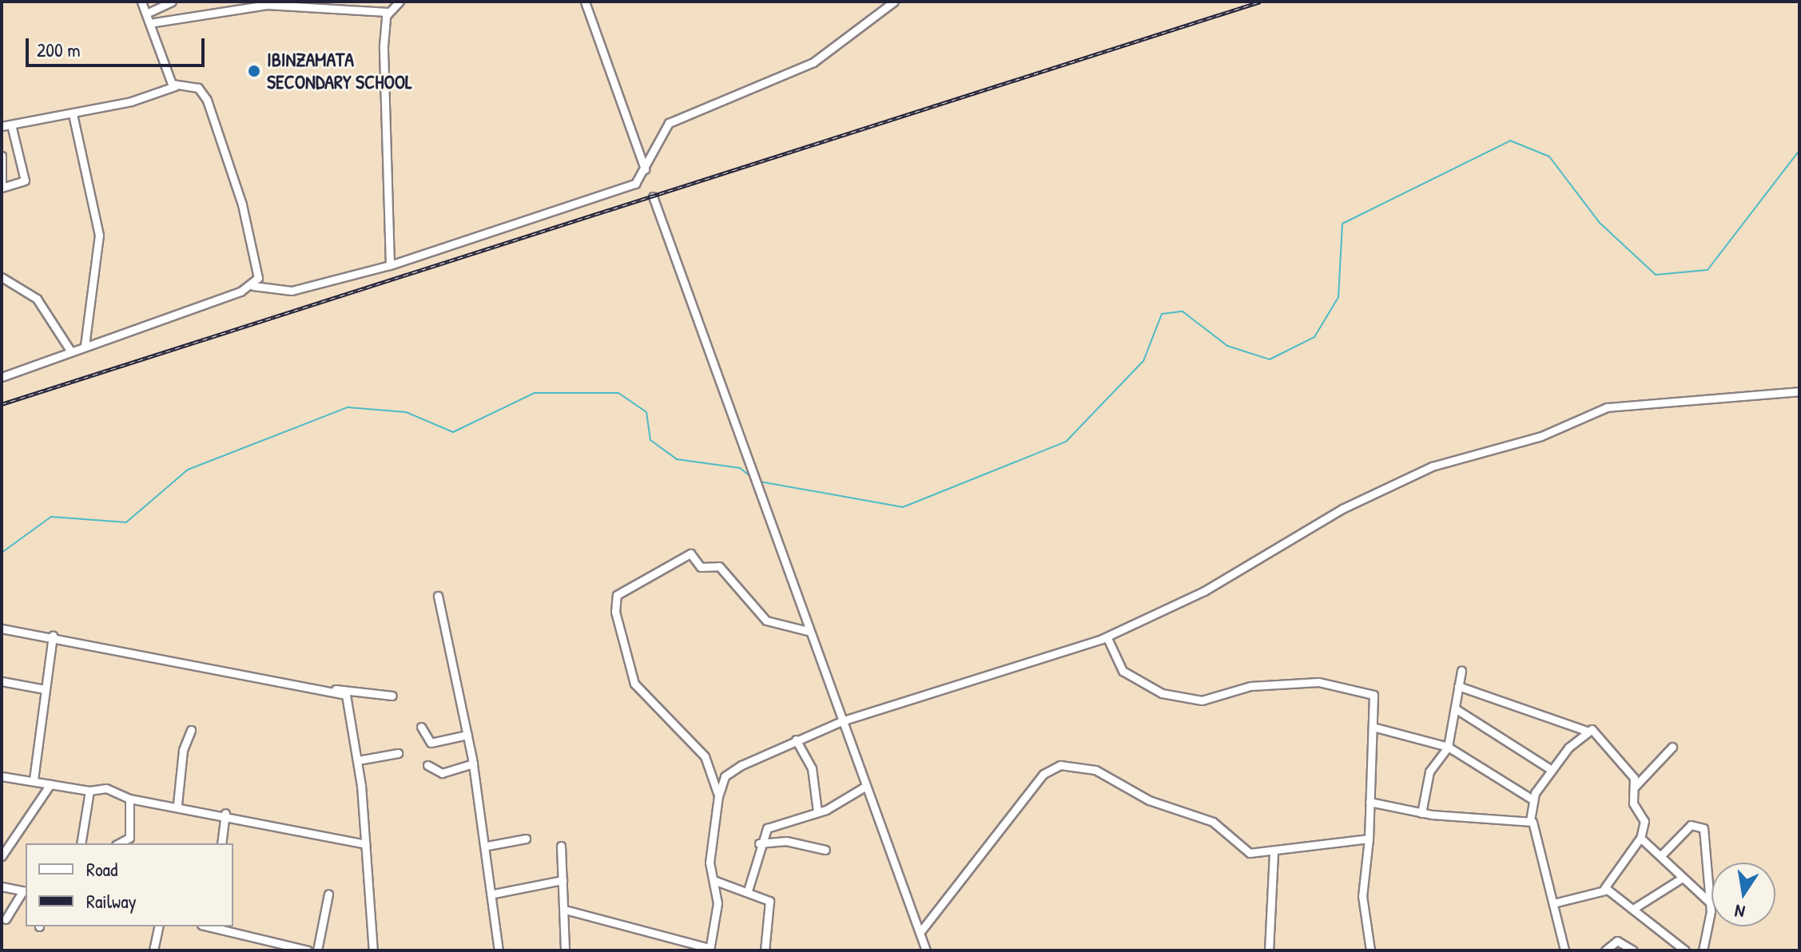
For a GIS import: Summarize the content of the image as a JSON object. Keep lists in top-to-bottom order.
{
  "places": ["IBINZAMATA SECONDARY SCHOOL"],
  "legend": ["Road", "Railway"],
  "scale_bar": "200 m",
  "north": "bottom"
}
